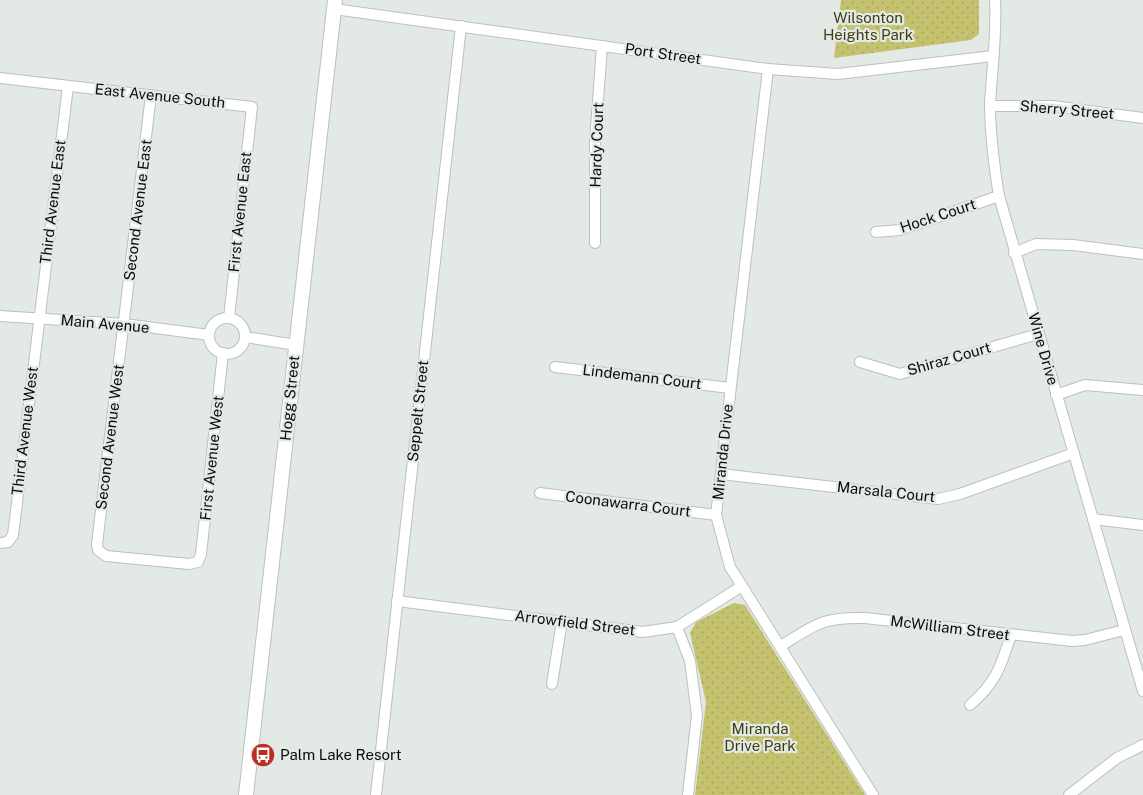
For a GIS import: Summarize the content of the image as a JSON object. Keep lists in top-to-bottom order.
{
  "streets": {
    "street": [
      "Port Street",
      "East Avenue South",
      "Sherry Street",
      "Hardy Court",
      "Third Avenue East",
      "Second Avenue East",
      "First Avenue East",
      "Hock Court",
      "Main Avenue",
      "Wine Drive",
      "Shiraz Court",
      "Lindemann Court",
      "Hogg Street",
      "Seppelt Street",
      "Third Avenue West",
      "Second Avenue West",
      "Miranda Drive",
      "First Avenue West",
      "Marsala Court",
      "Coonawarra Court",
      "Arrowfield Street",
      "McWilliam Street"
    ]
  },
  "crossings": [
    ["Port Street", "Hardy Court"],
    ["Port Street", "Wine Drive"],
    ["Port Street", "Hogg Street"],
    ["Port Street", "Seppelt Street"],
    ["Port Street", "Miranda Drive"],
    ["East Avenue South", "Third Avenue East"],
    ["East Avenue South", "Second Avenue East"],
    ["East Avenue South", "First Avenue East"],
    ["Sherry Street", "Wine Drive"],
    ["Third Avenue East", "Main Avenue"],
    ["Third Avenue East", "Third Avenue West"],
    ["Second Avenue East", "Main Avenue"],
    ["Second Avenue East", "Second Avenue West"],
    ["First Avenue East", "Main Avenue"],
    ["First Avenue East", "First Avenue West"],
    ["Hock Court", "Wine Drive"],
    ["Main Avenue", "Third Avenue West"],
    ["Main Avenue", "Second Avenue West"],
    ["Main Avenue", "First Avenue West"],
    ["Wine Drive", "Shiraz Court"],
    ["Wine Drive", "Marsala Court"],
    ["Wine Drive", "McWilliam Street"],
    ["Lindemann Court", "Miranda Drive"],
    ["Seppelt Street", "Arrowfield Street"],
    ["Second Avenue West", "First Avenue West"],
    ["Miranda Drive", "Marsala Court"],
    ["Miranda Drive", "Coonawarra Court"],
    ["Miranda Drive", "Arrowfield Street"],
    ["Miranda Drive", "McWilliam Street"]
  ],
  "parks": ["Wilsonton Heights Park", "Miranda Drive Park"],
  "places": {
    "bus stop": ["Palm Lake Resort"]
  }
}
